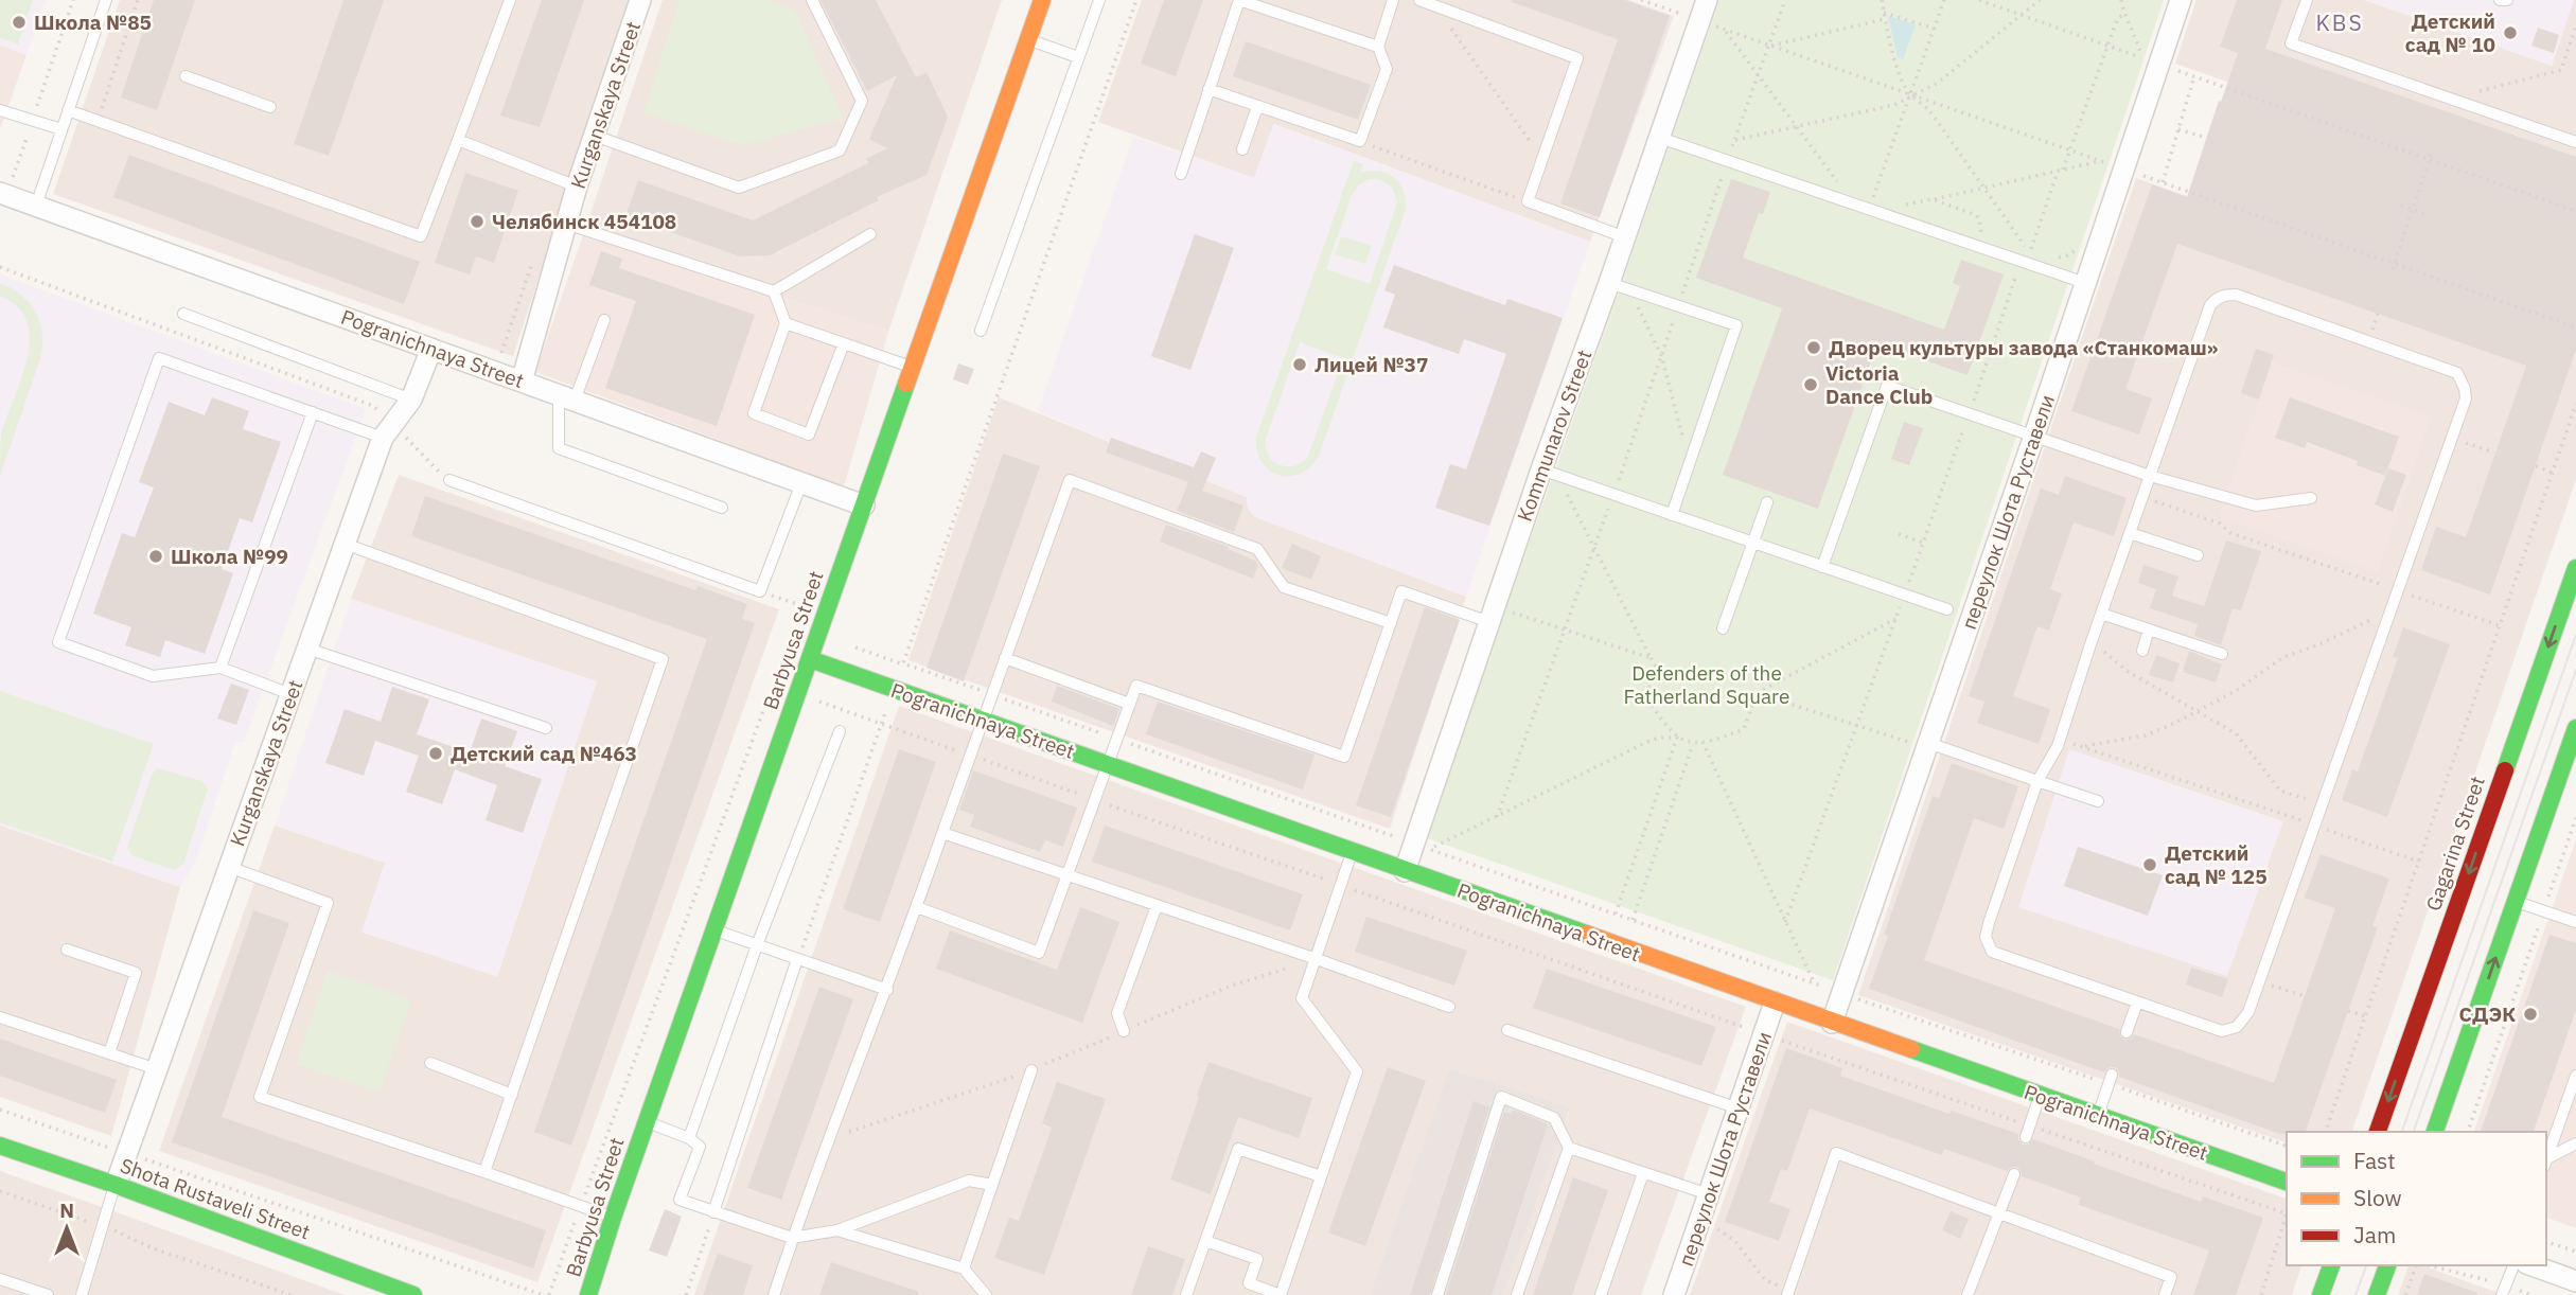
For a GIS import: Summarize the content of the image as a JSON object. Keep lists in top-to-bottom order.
{
  "streets": {
    "street": [
      "Kurganskaya Street",
      "Pogranichnaya Street",
      "Kommunarov Street",
      "переулок Шота Руставели",
      "Barbyusa Street",
      "Gagarina Street",
      "Shota Rustaveli Street"
    ]
  },
  "crossings": [
    ["Kurganskaya Street", "Pogranichnaya Street"],
    ["Kurganskaya Street", "Shota Rustaveli Street"],
    ["Pogranichnaya Street", "Kommunarov Street"],
    ["Pogranichnaya Street", "переулок Шота Руставели"],
    ["Pogranichnaya Street", "Barbyusa Street"]
  ],
  "districts": ["KBS"],
  "parks": ["Defenders of the Fatherland Square"],
  "places": [
    "Школа №85",
    "Детский сад № 10",
    "Челябинск 454108",
    "Дворец культуры завода «Станкомаш»",
    "Лицей №37",
    "Victoria Dance Club",
    "Школа №99",
    "Детский сад №463",
    "Детский сад № 125",
    "СДЭК"
  ],
  "legend": ["Fast", "Slow", "Jam"],
  "north": "top"
}
